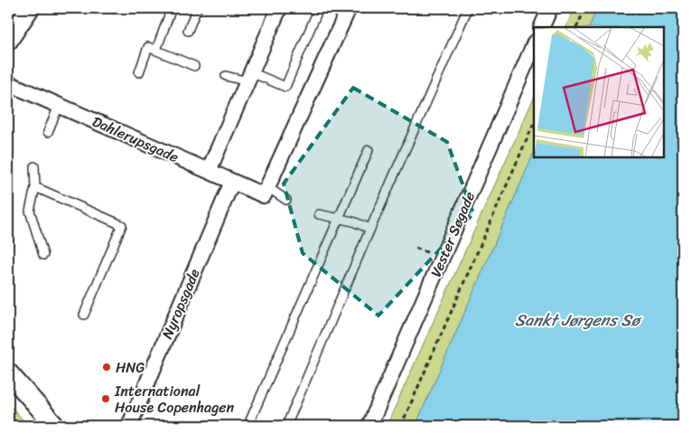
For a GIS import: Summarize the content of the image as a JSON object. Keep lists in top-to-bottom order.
{
  "streets": {
    "street": ["Dahlerupsgade", "Vester Søgade", "Nyropsgade"]
  },
  "crossings": [
    ["Dahlerupsgade", "Nyropsgade"]
  ],
  "water": ["Sankt Jørgens Sø"],
  "places": ["HNG", "International House Copenhagen"]
}
